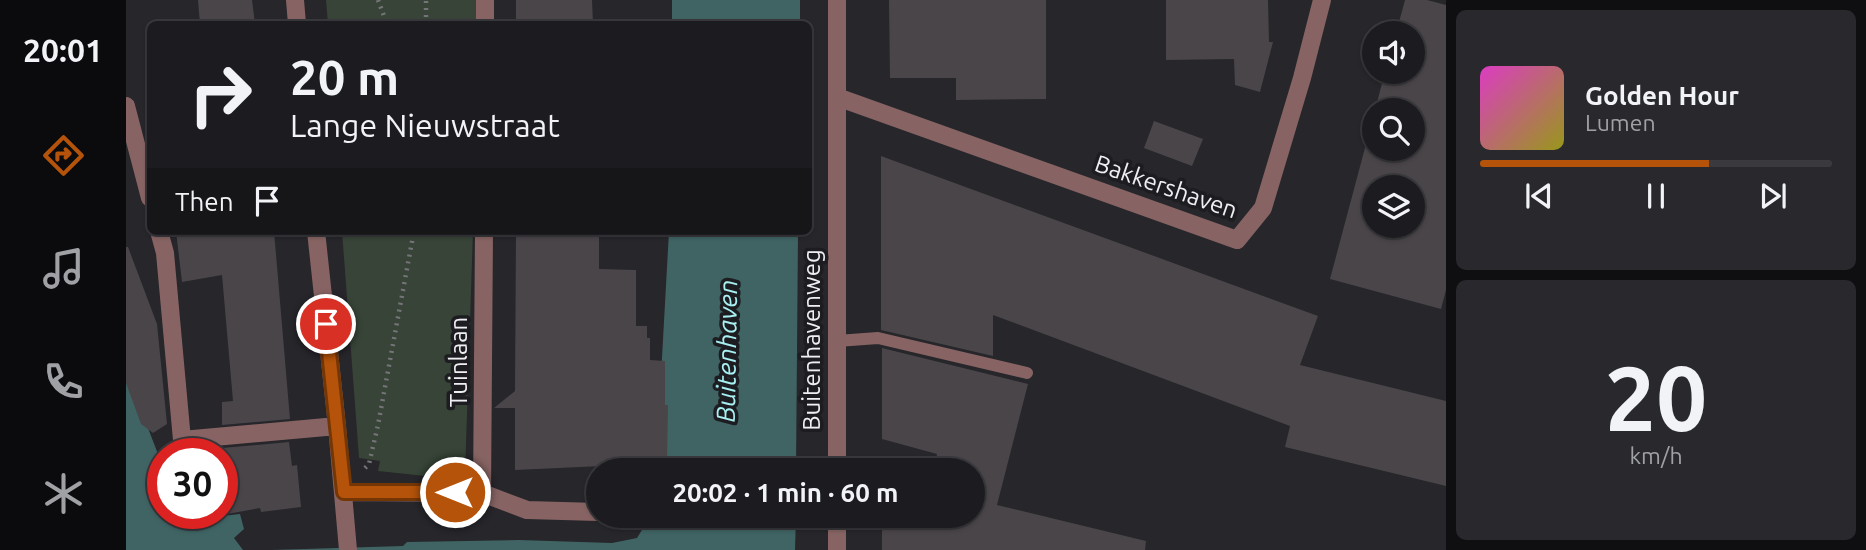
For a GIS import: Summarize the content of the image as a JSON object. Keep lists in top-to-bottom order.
{
  "streets": {
    "street": ["Bakkershaven", "Buitenhavenweg", "Tuinlaan"]
  },
  "crossings": [
    ["Bakkershaven", "Buitenhavenweg"]
  ],
  "water": ["Buitenhaven"],
  "page": {
    "tabs": "20:01",
    "turn": ["20 m", "Lange Nieuwstraat"],
    "song": ["Golden Hour", "Lumen"],
    "then": "Then",
    "tile": ["20", "km/h"],
    "limit": "30",
    "trip": "20:02 · 1 min · 60 m"
  }
}
